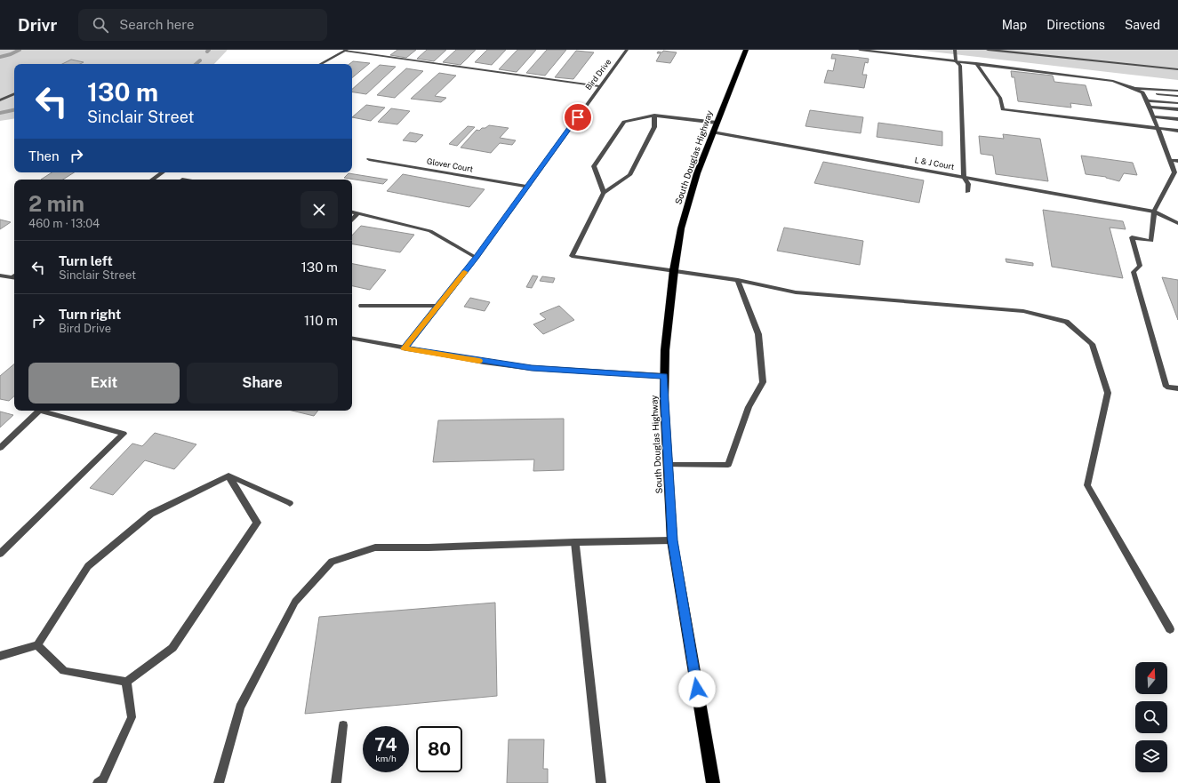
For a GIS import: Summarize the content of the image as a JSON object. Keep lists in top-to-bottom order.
{
  "streets": {
    "highway": ["South Douglas Highway"],
    "street": ["Bird Drive", "L & J Court", "Glover Court"]
  },
  "crossings": [
    ["Bird Drive", "Glover Court"],
    ["South Douglas Highway", "L & J Court"]
  ],
  "north": "top",
  "page": {
    "header": "Drivr",
    "search": "Search here",
    "nav": ["Map", "Directions", "Saved"],
    "turn": ["130 m", "Sinclair Street"],
    "then": "Then",
    "heading": ["2 min", "460 m · 13:04"],
    "list": [
      {
        "name": "Turn left",
        "note": "Sinclair Street",
        "value": "130 m"
      },
      {
        "name": "Turn right",
        "note": "Bird Drive",
        "value": "110 m"
      }
    ],
    "buttons": ["Exit", "Share"],
    "speed": "74 km/h",
    "limit": "80"
  }
}
